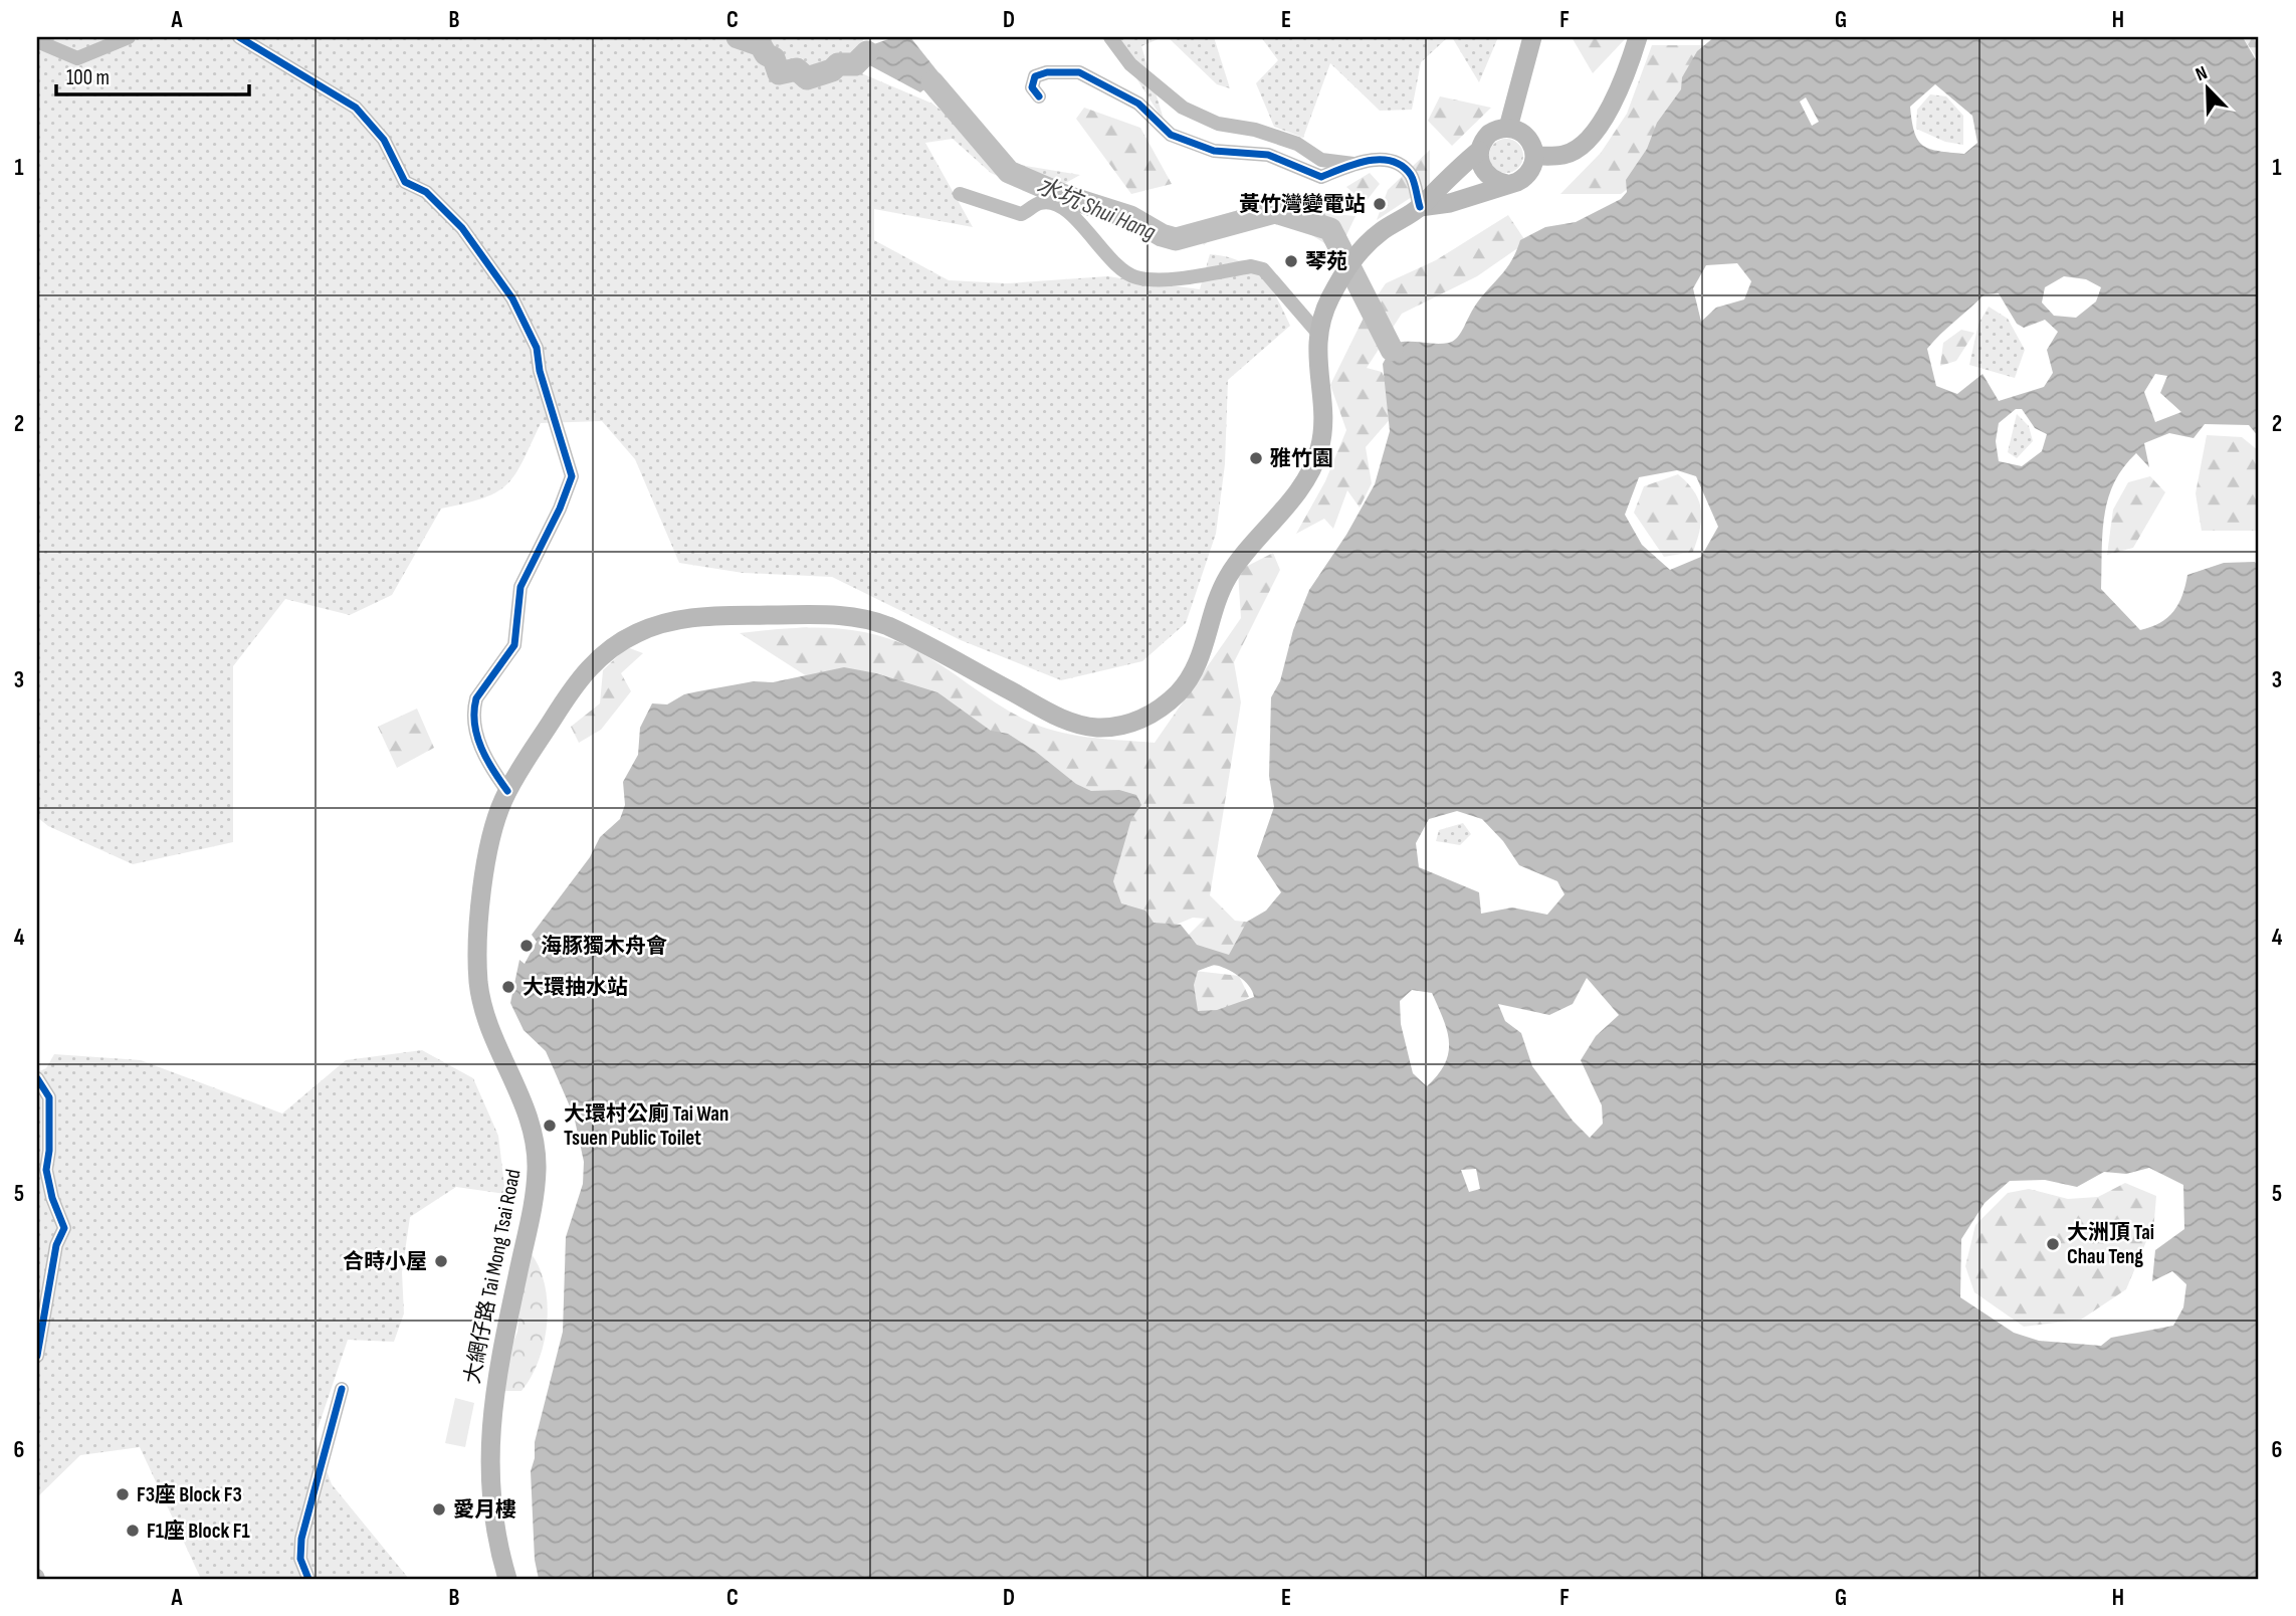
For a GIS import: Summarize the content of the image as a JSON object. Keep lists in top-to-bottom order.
{
  "streets": {
    "main road": ["大網仔路 Tai Mong Tsai Road"]
  },
  "water": ["水坑 Shui Hang"],
  "places": [
    "黃竹灣變電站",
    "琴苑",
    "雅竹園",
    "海豚獨木舟會",
    "大環抽水站",
    "大環村公廁 Tai Wan Tsuen Public Toilet",
    "大洲頂 Tai Chau Teng",
    "合時小屋",
    "F3座 Block F3",
    "愛月樓",
    "F1座 Block F1"
  ],
  "scale_bar": "100 m",
  "north": "top left",
  "grid": {
    "columns": [
      "A",
      "B",
      "C",
      "D",
      "E",
      "F",
      "G",
      "H"
    ],
    "rows": [
      "1",
      "2",
      "3",
      "4",
      "5",
      "6"
    ]
  }
}
